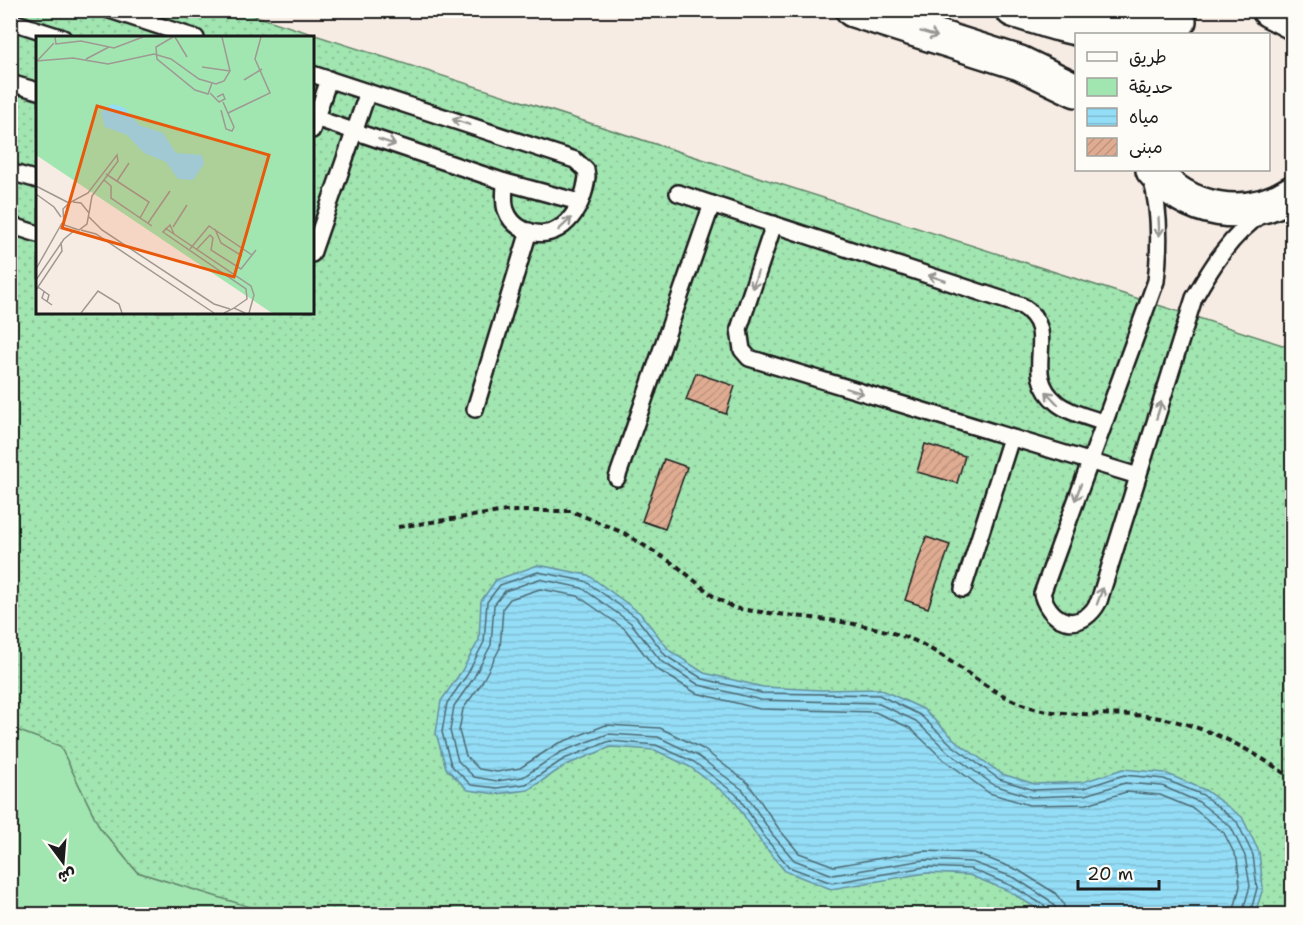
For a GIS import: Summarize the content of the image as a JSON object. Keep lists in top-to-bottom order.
{
  "legend": [
    "طريق",
    "حديقة",
    "مياه",
    "مبنى"
  ],
  "scale_bar": "20 m",
  "north": "bottom"
}
